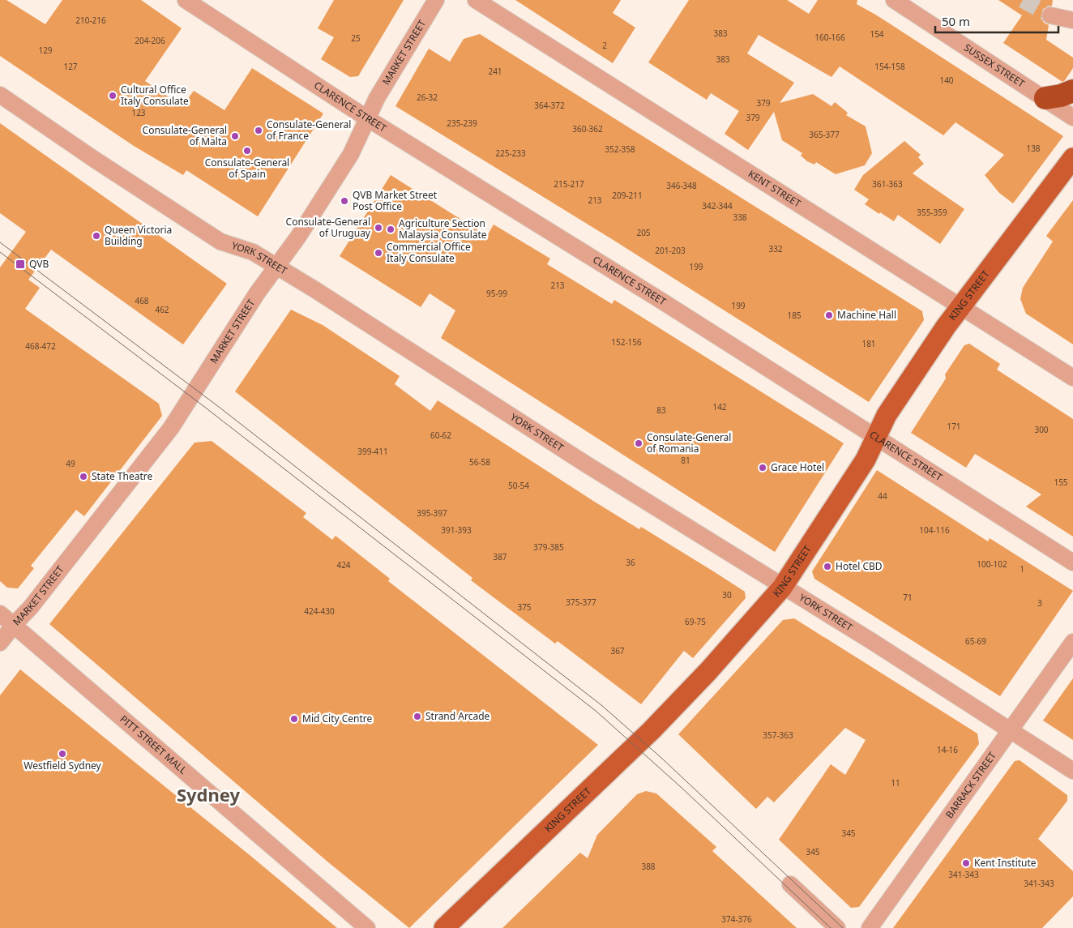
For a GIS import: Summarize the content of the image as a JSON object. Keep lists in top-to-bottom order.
{
  "streets": {
    "main road": ["KING STREET"],
    "street": [
      "MARKET STREET",
      "SUSSEX STREET",
      "CLARENCE STREET",
      "KENT STREET",
      "YORK STREET",
      "PITT STREET MALL",
      "BARRACK STREET"
    ]
  },
  "crossings": [
    ["MARKET STREET", "CLARENCE STREET"],
    ["MARKET STREET", "YORK STREET"],
    ["MARKET STREET", "PITT STREET MALL"],
    ["CLARENCE STREET", "KING STREET"],
    ["KENT STREET", "KING STREET"],
    ["YORK STREET", "KING STREET"],
    ["YORK STREET", "BARRACK STREET"]
  ],
  "districts": ["Sydney"],
  "places": {
    "other": [
      "Cultural Office Italy Consulate",
      "Consulate-General of France",
      "Consulate-General of Malta",
      "Consulate-General of Spain",
      "QVB Market Street Post Office",
      "Consulate-General of Uruguay",
      "Agriculture Section Malaysia Consulate",
      "Queen Victoria Building",
      "Commercial Office Italy Consulate",
      "Machine Hall",
      "Consulate-General of Romania",
      "Grace Hotel",
      "State Theatre",
      "Hotel CBD",
      "Strand Arcade",
      "Mid City Centre",
      "Westfield Sydney",
      "Kent Institute"
    ],
    "transit": ["QVB"]
  },
  "house_numbers": [
    "210-216",
    "383",
    "154",
    "160-166",
    "25",
    "204-206",
    "2",
    "129",
    "383",
    "127",
    "154-158",
    "241",
    "140",
    "26-32",
    "379",
    "364-372",
    "123",
    "379",
    "235-239",
    "360-362",
    "365-377",
    "138",
    "352-358",
    "225-233",
    "215-217",
    "361-363",
    "346-348",
    "209-211",
    "213",
    "342-344",
    "355-359",
    "338",
    "205",
    "332",
    "201-203",
    "199",
    "213",
    "95-99",
    "468",
    "199",
    "462",
    "185",
    "152-156",
    "181",
    "468-472",
    "142",
    "83",
    "171",
    "300",
    "60-62",
    "399-411",
    "81",
    "56-58",
    "49",
    "155",
    "50-54",
    "44",
    "395-397",
    "391-393",
    "104-116",
    "379-385",
    "387",
    "36",
    "100-102",
    "424",
    "1",
    "30",
    "71",
    "375-377",
    "3",
    "375",
    "424-430",
    "69-75",
    "65-69",
    "367",
    "357-363",
    "14-16",
    "11",
    "345",
    "345",
    "388",
    "341-343",
    "341-343",
    "374-376"
  ],
  "scale_bar": "50 m"
}
